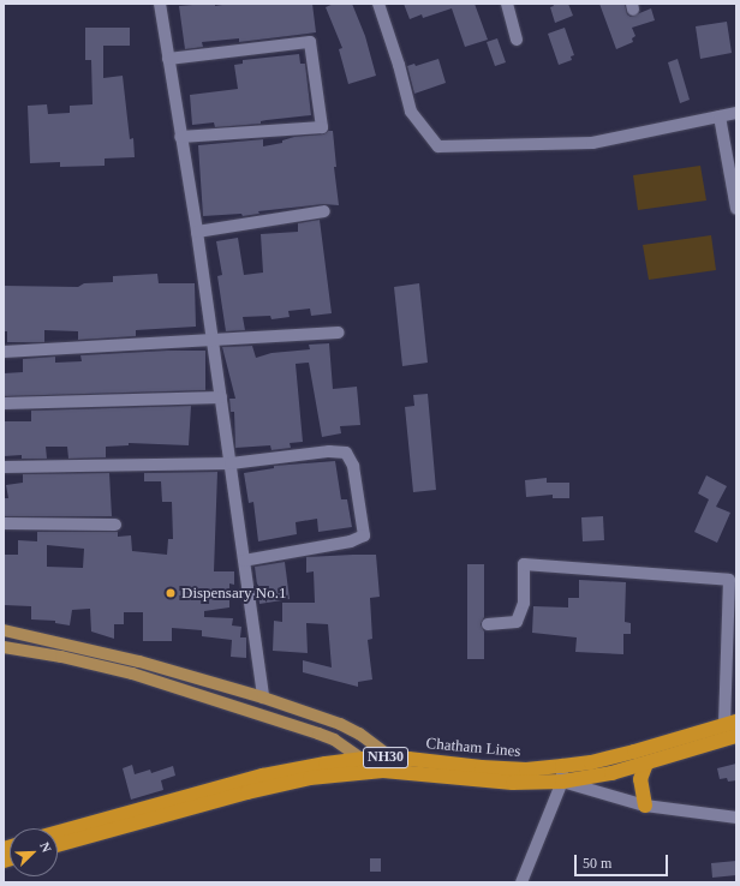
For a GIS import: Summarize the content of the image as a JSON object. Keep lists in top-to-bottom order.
{
  "streets": {
    "highway": ["Chatham Lines", "NH30"]
  },
  "places": ["Dispensary No.1"],
  "scale_bar": "50 m",
  "north": "top right"
}
